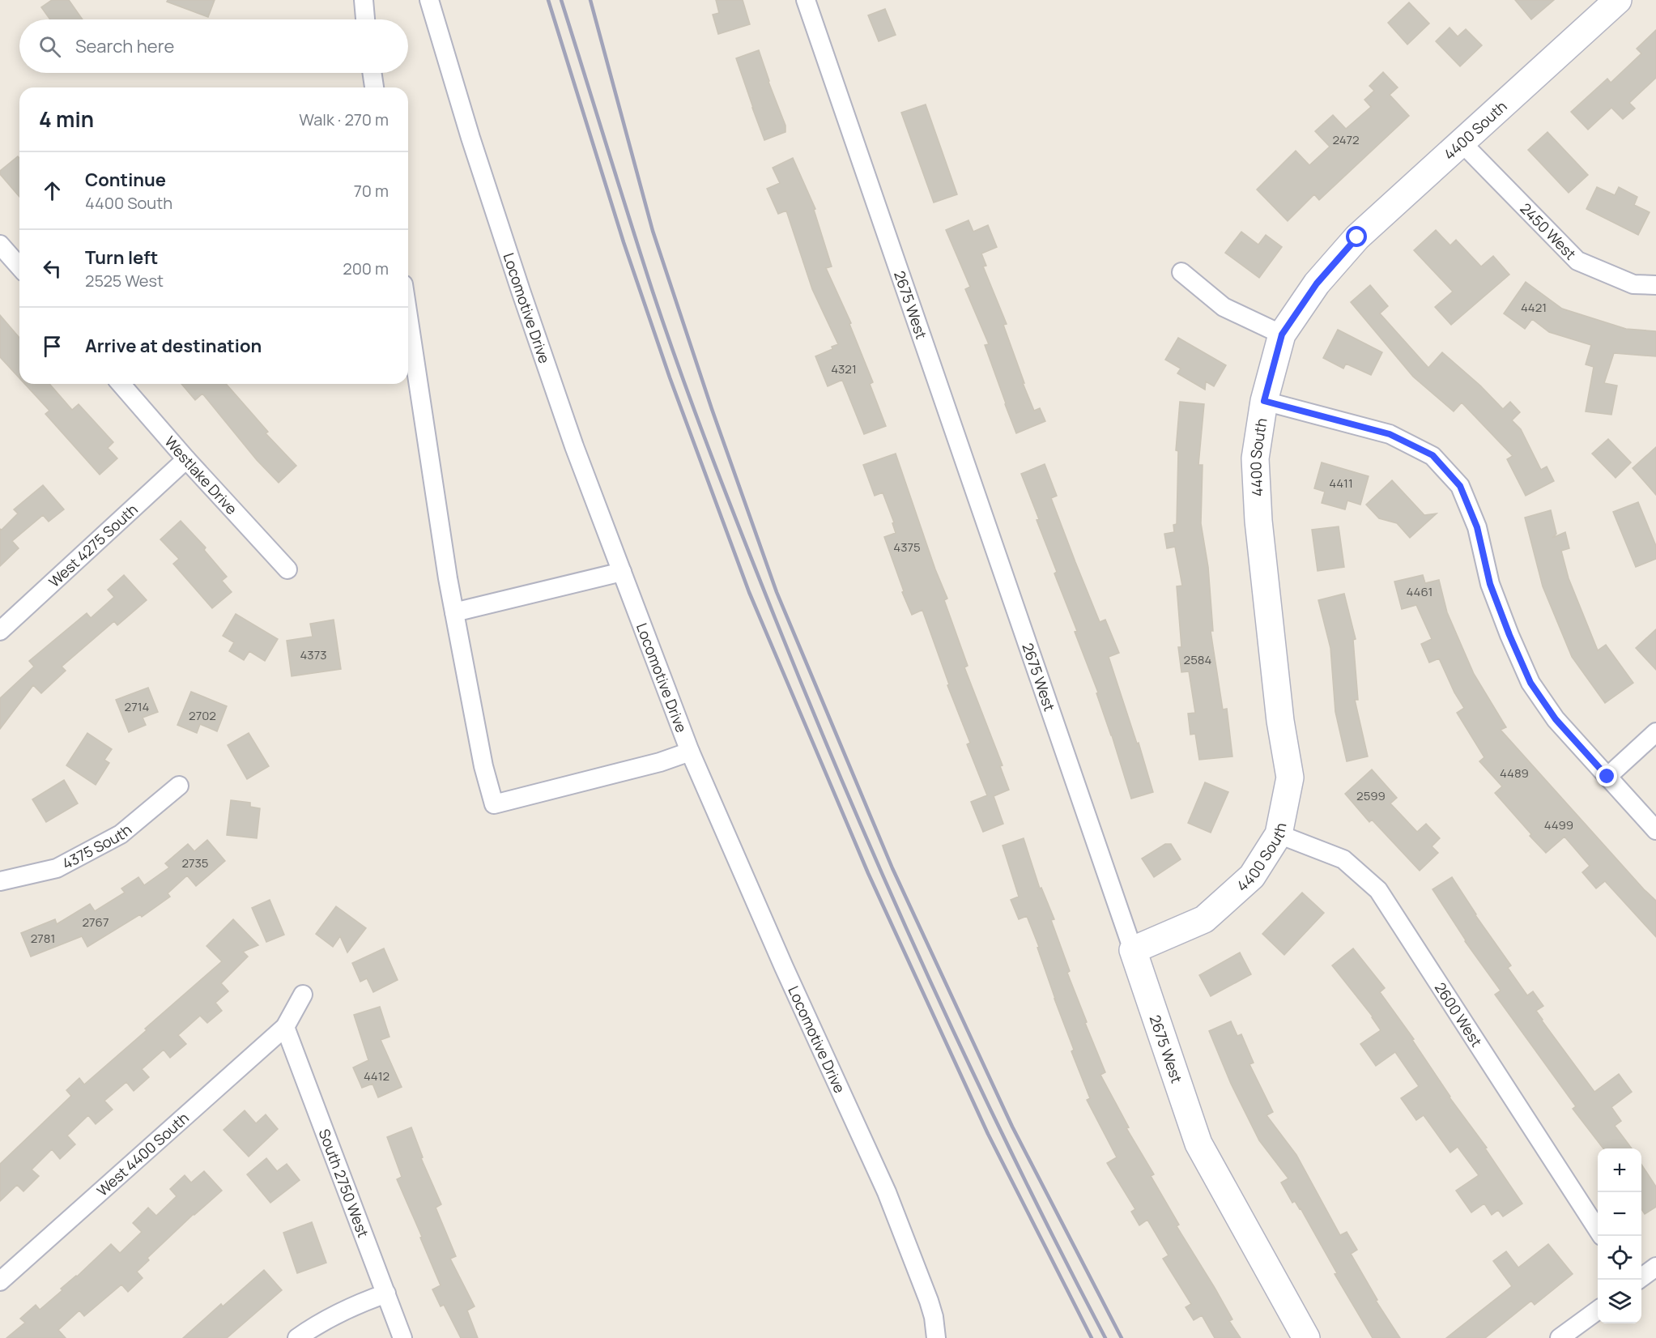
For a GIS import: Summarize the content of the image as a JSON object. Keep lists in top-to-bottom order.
{
  "streets": {
    "street": [
      "4400 South",
      "2450 West",
      "2675 West",
      "Locomotive Drive",
      "Westlake Drive",
      "West 4275 South",
      "4375 South",
      "2600 West",
      "West 4400 South",
      "South 2750 West"
    ]
  },
  "crossings": [
    ["4400 South", "2450 West"],
    ["4400 South", "2675 West"],
    ["4400 South", "2600 West"],
    ["Westlake Drive", "West 4275 South"],
    ["West 4400 South", "South 2750 West"]
  ],
  "house_numbers": [
    "2472",
    "4421",
    "4321",
    "4411",
    "4375",
    "4461",
    "4373",
    "2584",
    "2714",
    "2702",
    "4489",
    "2599",
    "4499",
    "2735",
    "2767",
    "2781",
    "4412"
  ],
  "page": {
    "search": "Search here",
    "heading": ["4 min", "Walk · 270 m"],
    "list": [
      ["Continue", "4400 South", "70 m"],
      ["Turn left", "2525 West", "200 m"],
      "Arrive at destination"
    ],
    "map_buttons": ["+", "−"]
  }
}
